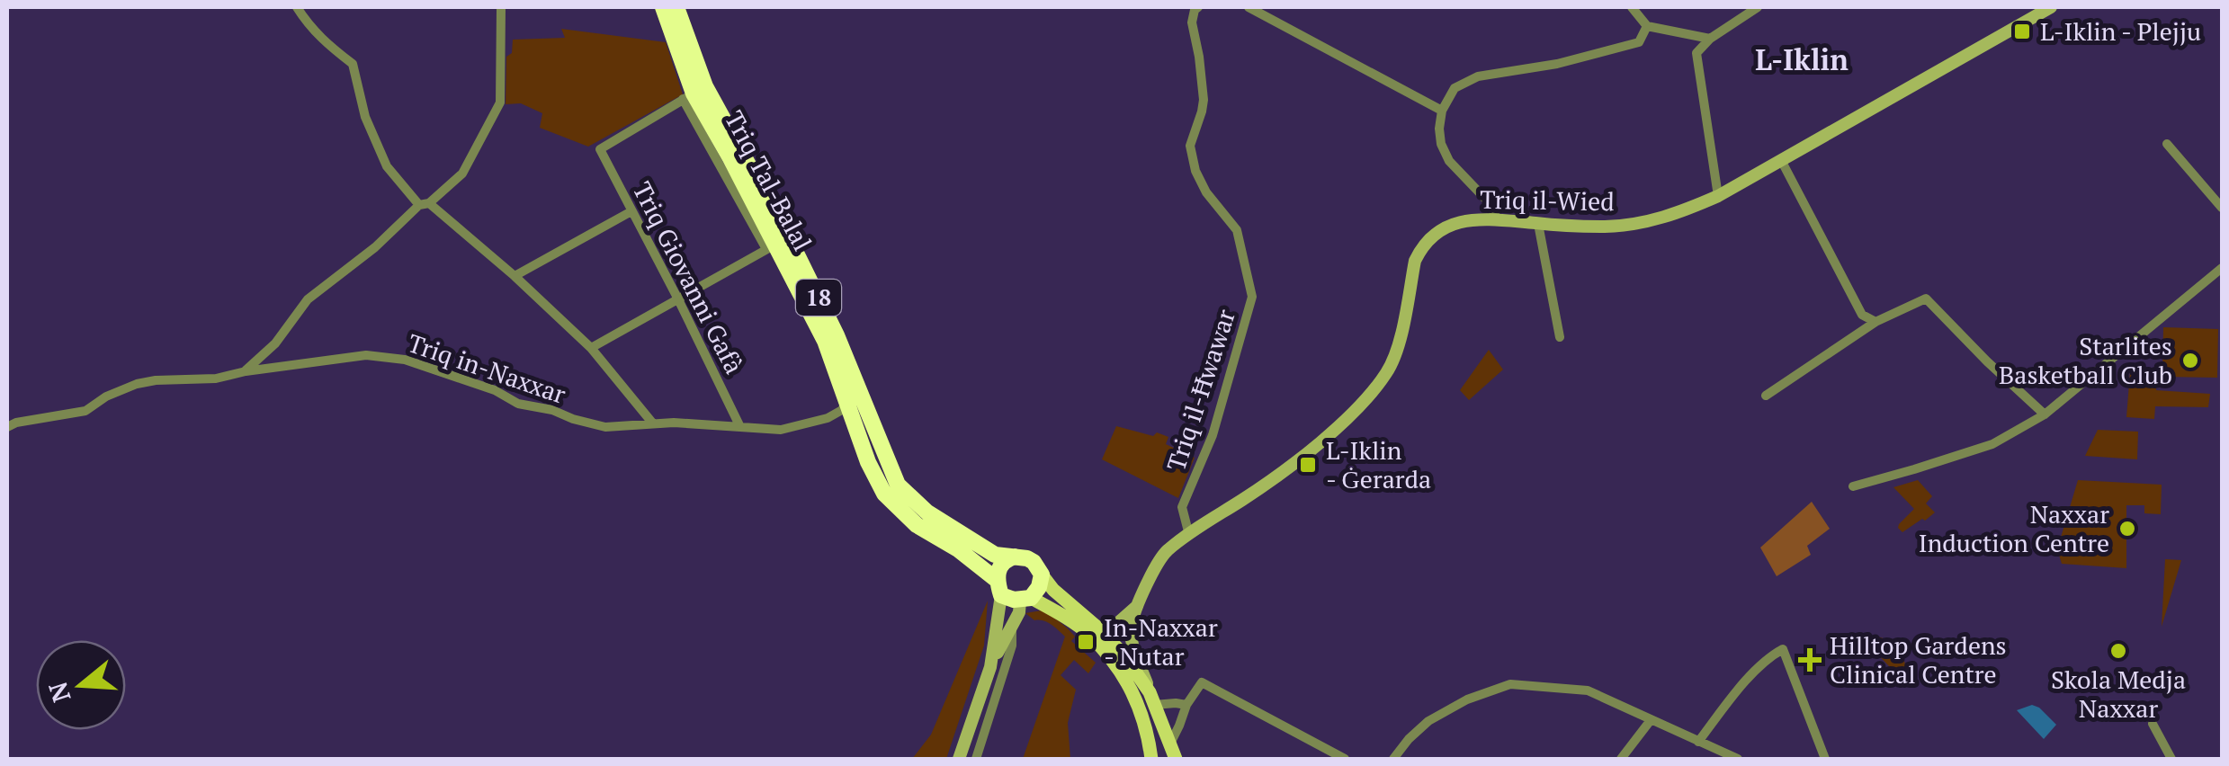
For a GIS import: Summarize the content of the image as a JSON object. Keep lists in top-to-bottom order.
{
  "streets": {
    "highway": ["Triq Tal-Balal", "18"],
    "street": [
      "Triq il-Wied",
      "Triq Giovanni Gafà",
      "Triq in-Naxxar",
      "Triq il-Ħwawar"
    ]
  },
  "crossings": [
    ["Triq Tal-Balal", "Triq Giovanni Gafà"],
    ["Triq Tal-Balal", "18"],
    ["Triq Tal-Balal", "Triq in-Naxxar"],
    ["Triq il-Wied", "18"],
    ["Triq il-Wied", "Triq il-Ħwawar"],
    ["Triq Giovanni Gafà", "Triq in-Naxxar"]
  ],
  "districts": ["L-Iklin"],
  "places": {
    "transit": ["L-Iklin - Plejju", "L-Iklin - Ġerarda", "In-Naxxar - Nutar"],
    "other": ["Starlites Basketball Club", "Naxxar Induction Centre", "Skola Medja Naxxar"],
    "health": ["Hilltop Gardens Clinical Centre"]
  },
  "north": "left"
}
